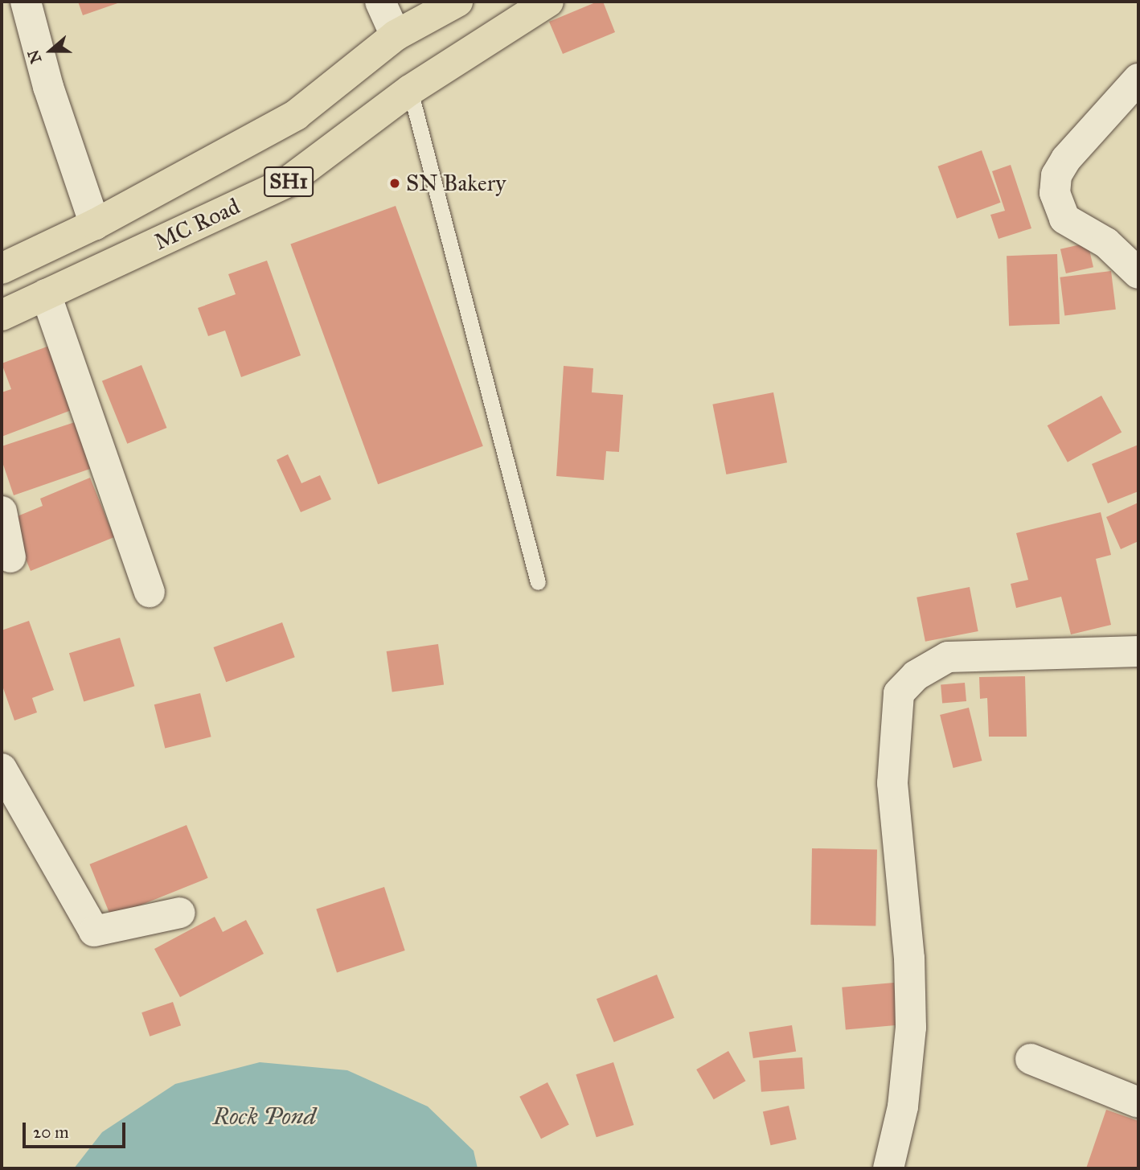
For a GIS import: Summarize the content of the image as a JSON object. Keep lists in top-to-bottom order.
{
  "streets": {
    "main road": ["SH1", "MC Road"]
  },
  "water": ["Rock Pond"],
  "places": ["SN Bakery"],
  "scale_bar": "20 m",
  "north": "left"
}
